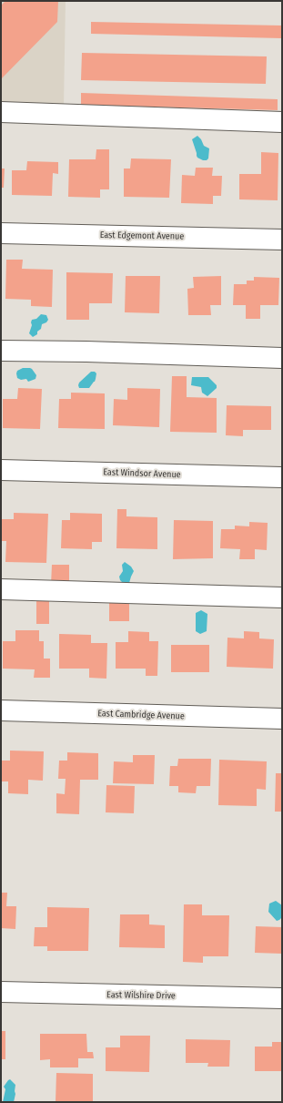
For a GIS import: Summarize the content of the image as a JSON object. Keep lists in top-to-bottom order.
{
  "streets": {
    "street": [
      "East Edgemont Avenue",
      "East Windsor Avenue",
      "East Cambridge Avenue",
      "East Wilshire Drive"
    ]
  }
}
